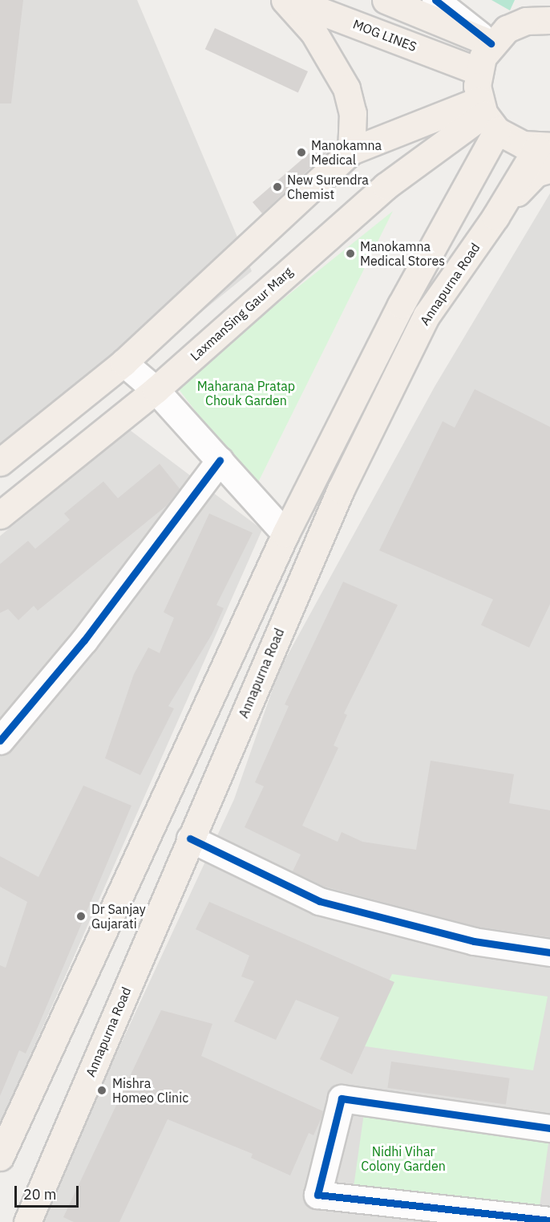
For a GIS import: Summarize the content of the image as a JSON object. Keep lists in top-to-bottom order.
{
  "streets": {
    "main road": ["MOG LINES", "Annapurna Road", "LaxmanSing Gaur Marg"]
  },
  "parks": ["Maharana Pratap Chouk Garden", "Nidhi Vihar Colony Garden"],
  "places": [
    "Manokamna Medical",
    "New Surendra Chemist",
    "Manokamna Medical Stores",
    "Dr Sanjay Gujarati",
    "Mishra Homeo Clinic"
  ],
  "scale_bar": "20 m"
}
